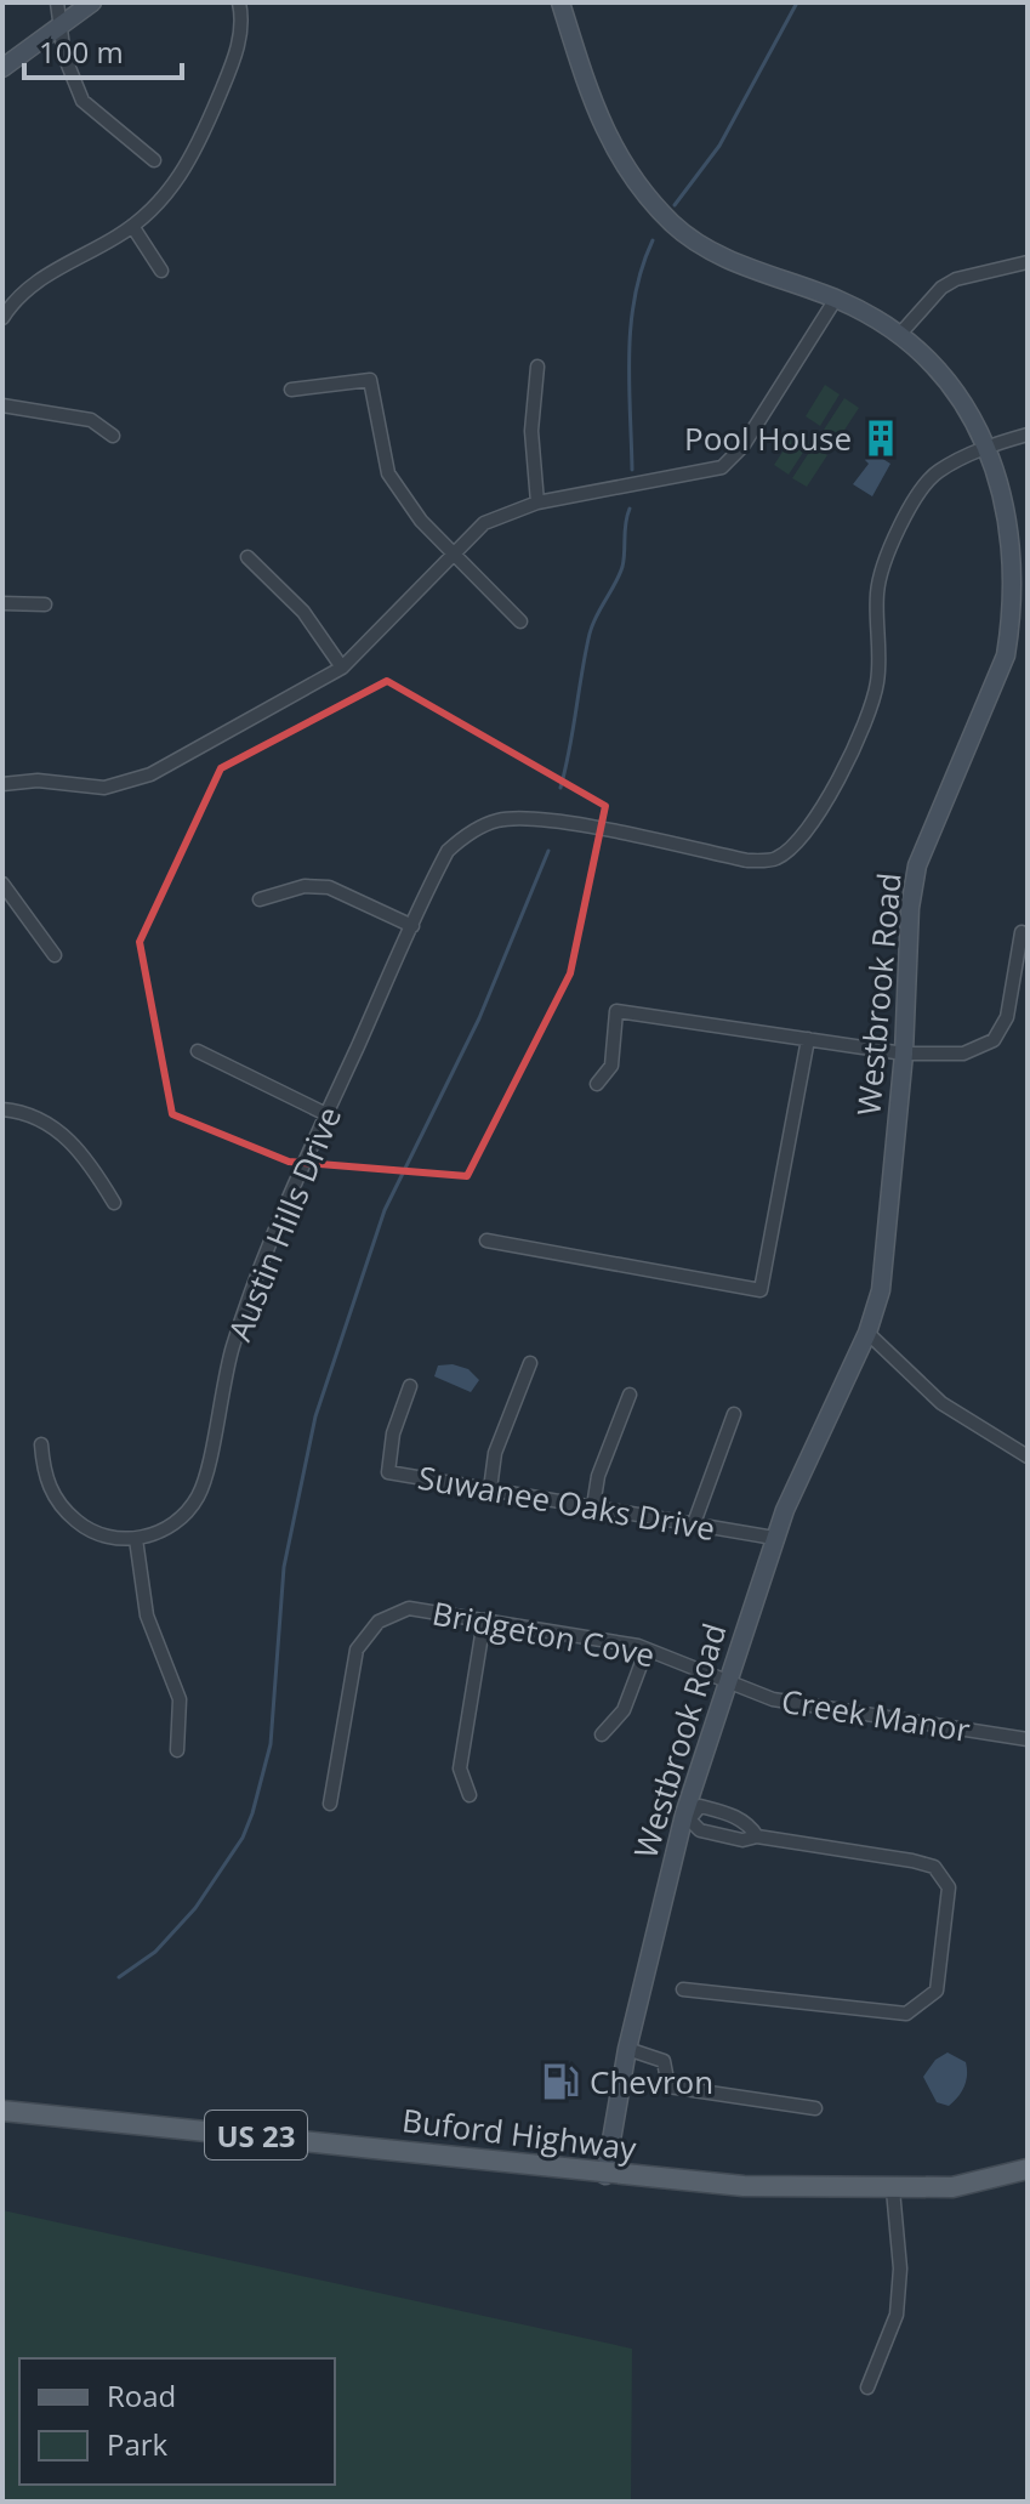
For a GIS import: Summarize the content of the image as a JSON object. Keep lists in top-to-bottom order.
{
  "streets": {
    "main road": ["Buford Highway", "US 23"],
    "street": [
      "Westbrook Road",
      "Austin Hills Drive",
      "Suwanee Oaks Drive",
      "Bridgeton Cove",
      "Creek Manor"
    ]
  },
  "crossings": [
    ["Westbrook Road", "Austin Hills Drive"],
    ["Westbrook Road", "Suwanee Oaks Drive"],
    ["Westbrook Road", "Bridgeton Cove"],
    ["Westbrook Road", "Creek Manor"],
    ["Westbrook Road", "Buford Highway"],
    ["Bridgeton Cove", "Creek Manor"]
  ],
  "places": {
    "building": ["Pool House"],
    "fuel station": ["Chevron"]
  },
  "legend": ["Road", "Park"],
  "scale_bar": "100 m"
}
